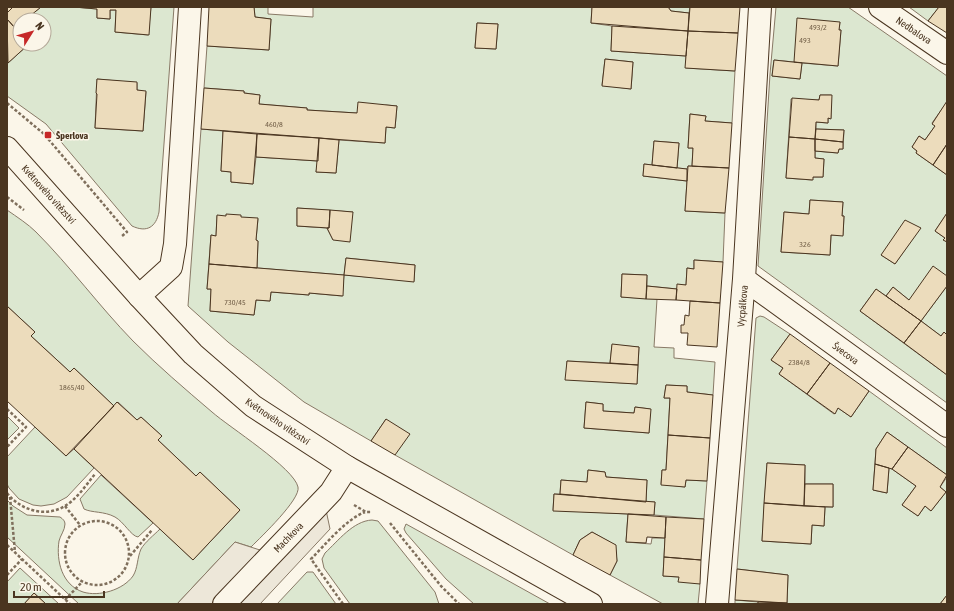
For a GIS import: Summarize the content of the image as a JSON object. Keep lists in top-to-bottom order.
{
  "streets": {
    "street": [
      "Nedbalova",
      "Květnového vítězství",
      "Vycpálkova",
      "Švecova",
      "Machkova"
    ]
  },
  "crossings": [
    ["Květnového vítězství", "Machkova"],
    ["Vycpálkova", "Švecova"]
  ],
  "places": {
    "transit": ["Šperlova"]
  },
  "house_numbers": [
    "493/2",
    "493",
    "460/8",
    "326",
    "730/45",
    "2384/8",
    "1865/40"
  ],
  "scale_bar": "20 m",
  "north": "top right"
}
